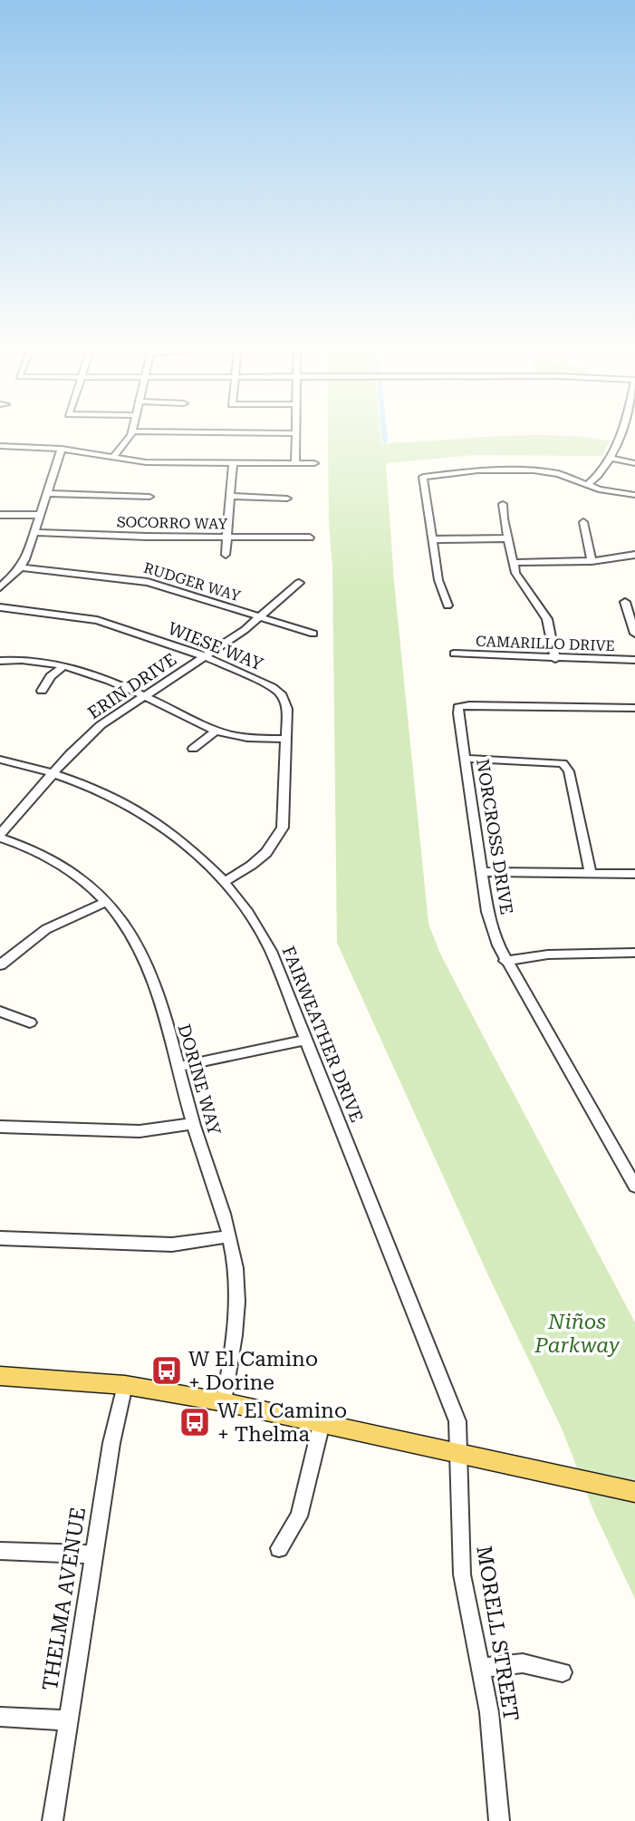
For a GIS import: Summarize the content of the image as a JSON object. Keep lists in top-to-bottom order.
{
  "streets": {
    "street": [
      "SOCORRO WAY",
      "RUDGER WAY",
      "CAMARILLO DRIVE",
      "WIESE WAY",
      "ERIN DRIVE",
      "NORCROSS DRIVE",
      "FAIRWEATHER DRIVE",
      "DORINE WAY",
      "THELMA AVENUE",
      "MORELL STREET"
    ]
  },
  "crossings": [
    ["RUDGER WAY", "ERIN DRIVE"],
    ["WIESE WAY", "ERIN DRIVE"],
    ["WIESE WAY", "FAIRWEATHER DRIVE"],
    ["ERIN DRIVE", "FAIRWEATHER DRIVE"],
    ["ERIN DRIVE", "DORINE WAY"],
    ["FAIRWEATHER DRIVE", "MORELL STREET"]
  ],
  "parks": ["Niños Parkway"],
  "places": {
    "bus stop": ["W El Camino + Dorine", "W El Camino + Thelma"]
  }
}
